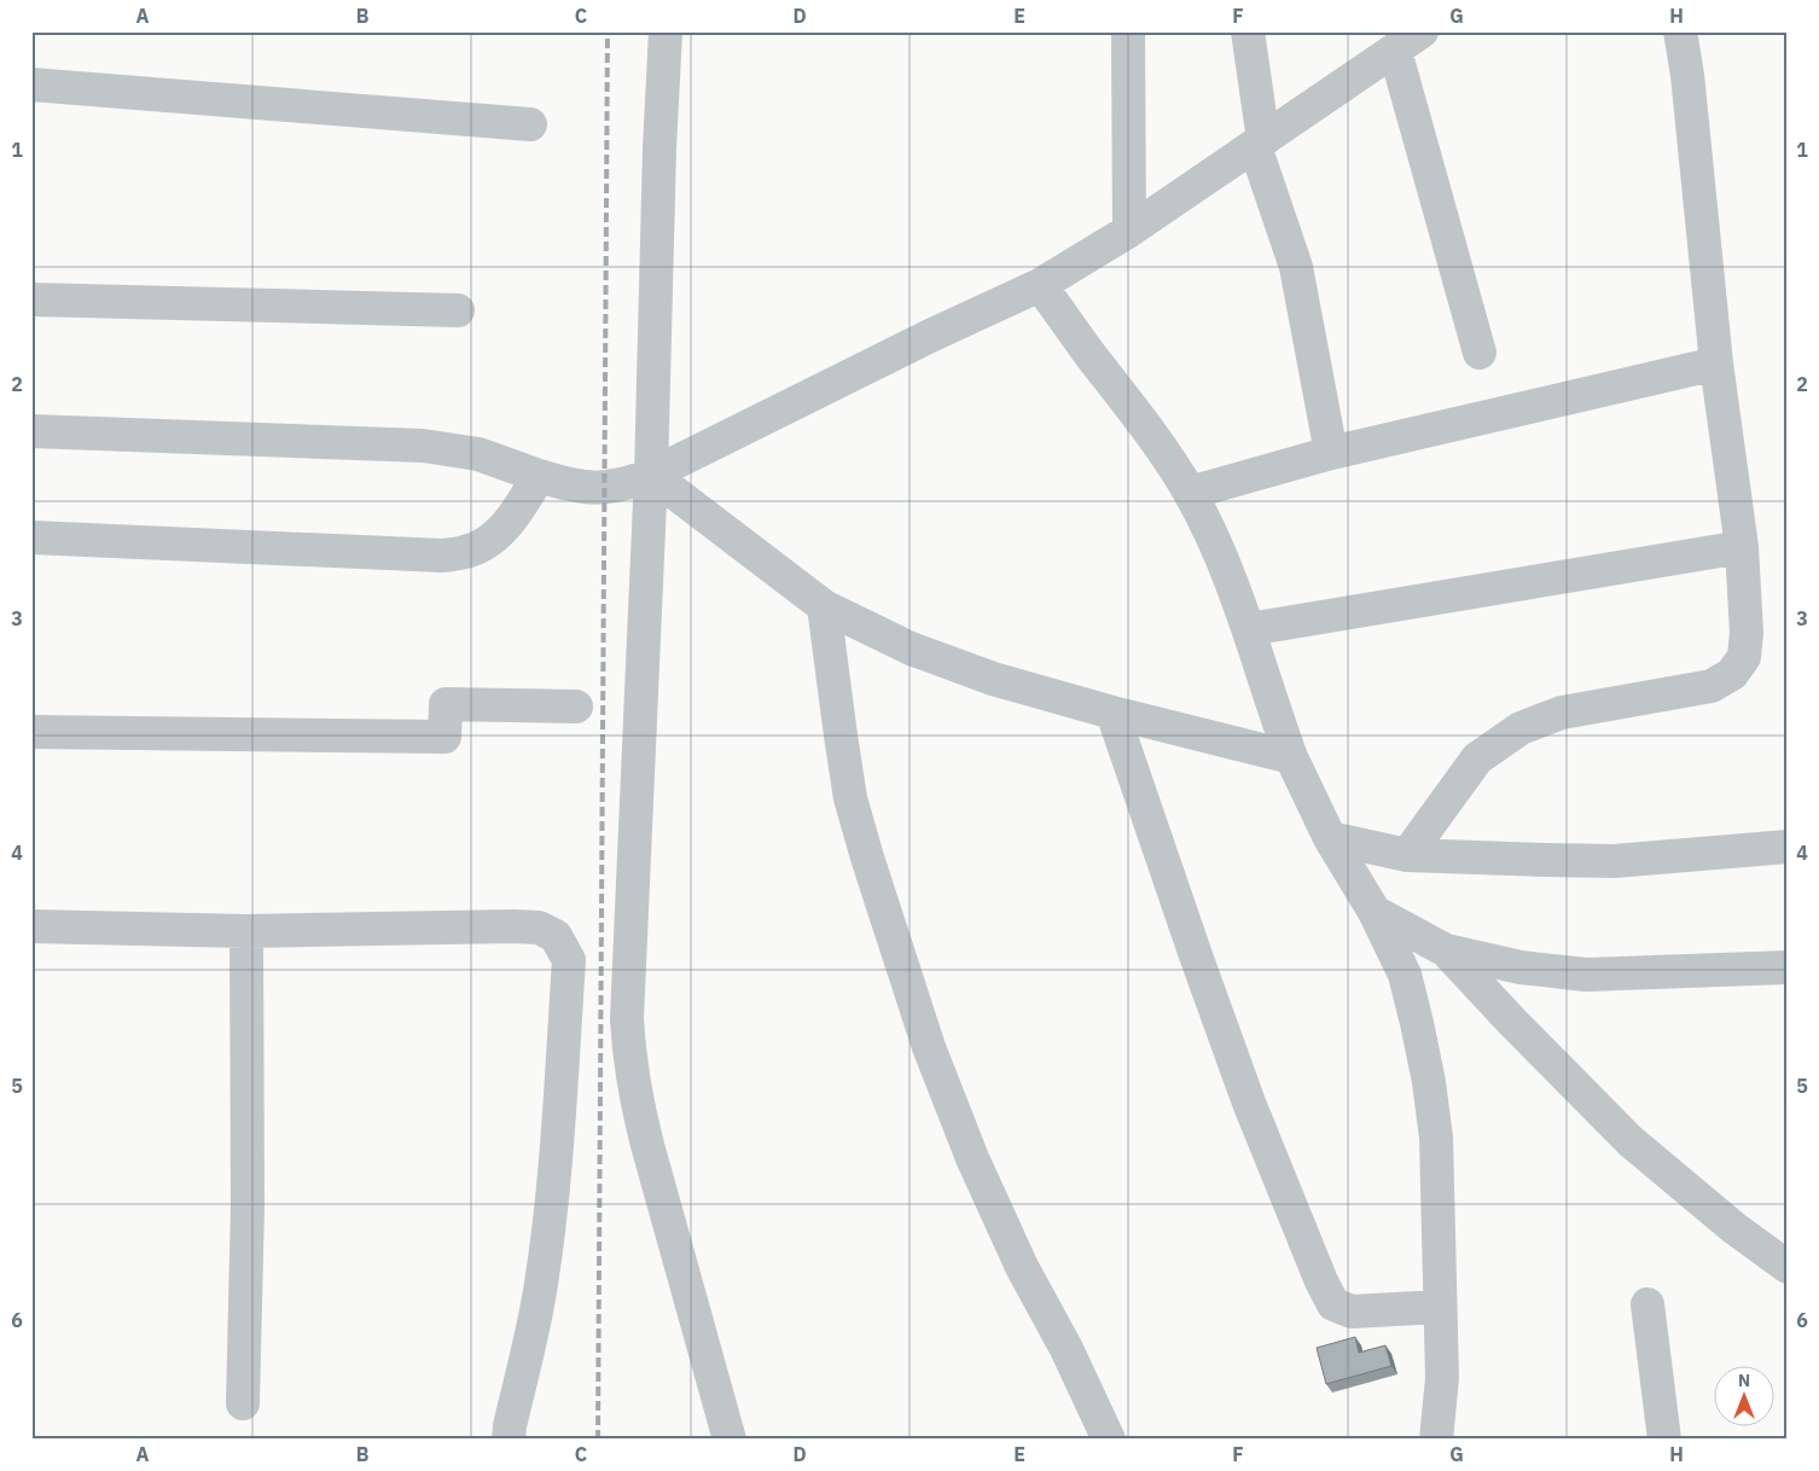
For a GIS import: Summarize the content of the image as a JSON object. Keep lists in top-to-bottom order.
{
  "north": "top",
  "grid": {
    "columns": [
      "A",
      "B",
      "C",
      "D",
      "E",
      "F",
      "G",
      "H"
    ],
    "rows": [
      "1",
      "2",
      "3",
      "4",
      "5",
      "6"
    ]
  }
}
